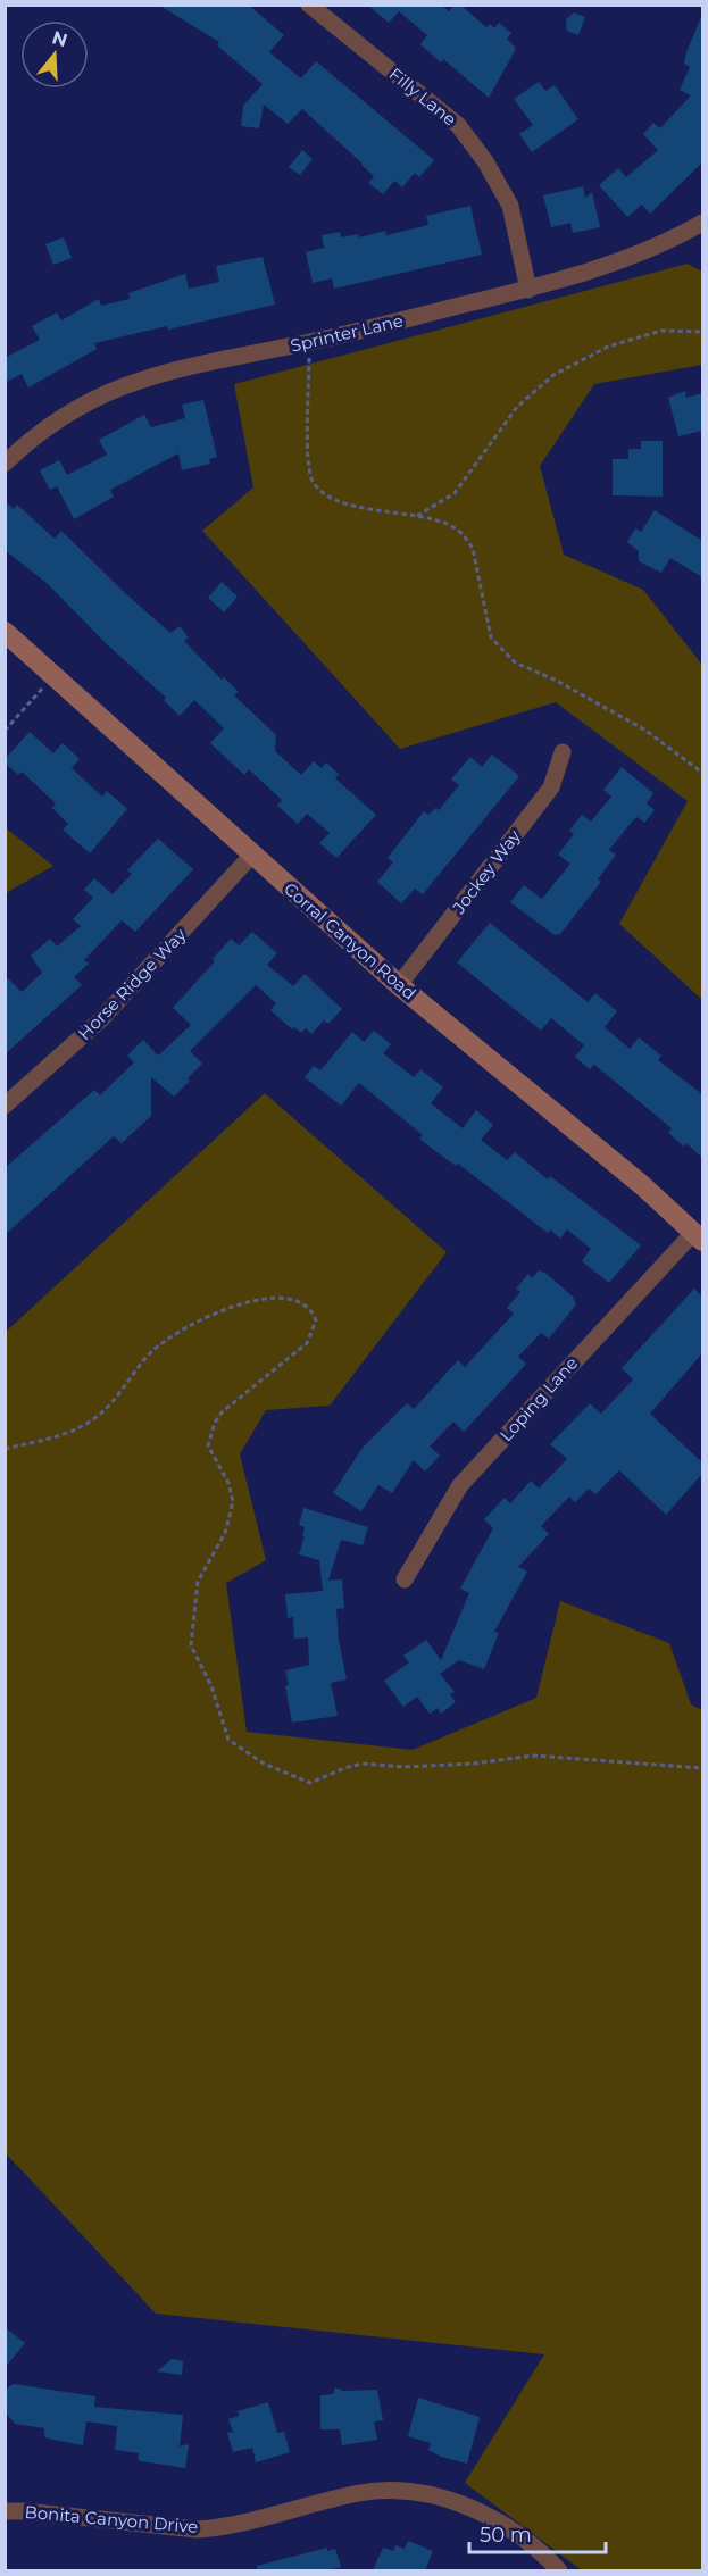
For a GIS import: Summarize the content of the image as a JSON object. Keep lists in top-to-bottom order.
{
  "streets": {
    "main road": ["Corral Canyon Road"],
    "street": [
      "Filly Lane",
      "Sprinter Lane",
      "Jockey Way",
      "Horse Ridge Way",
      "Loping Lane",
      "Bonita Canyon Drive"
    ]
  },
  "crossings": [
    ["Filly Lane", "Sprinter Lane"],
    ["Jockey Way", "Corral Canyon Road"],
    ["Corral Canyon Road", "Horse Ridge Way"],
    ["Corral Canyon Road", "Loping Lane"]
  ],
  "scale_bar": "50 m",
  "north": "top"
}
